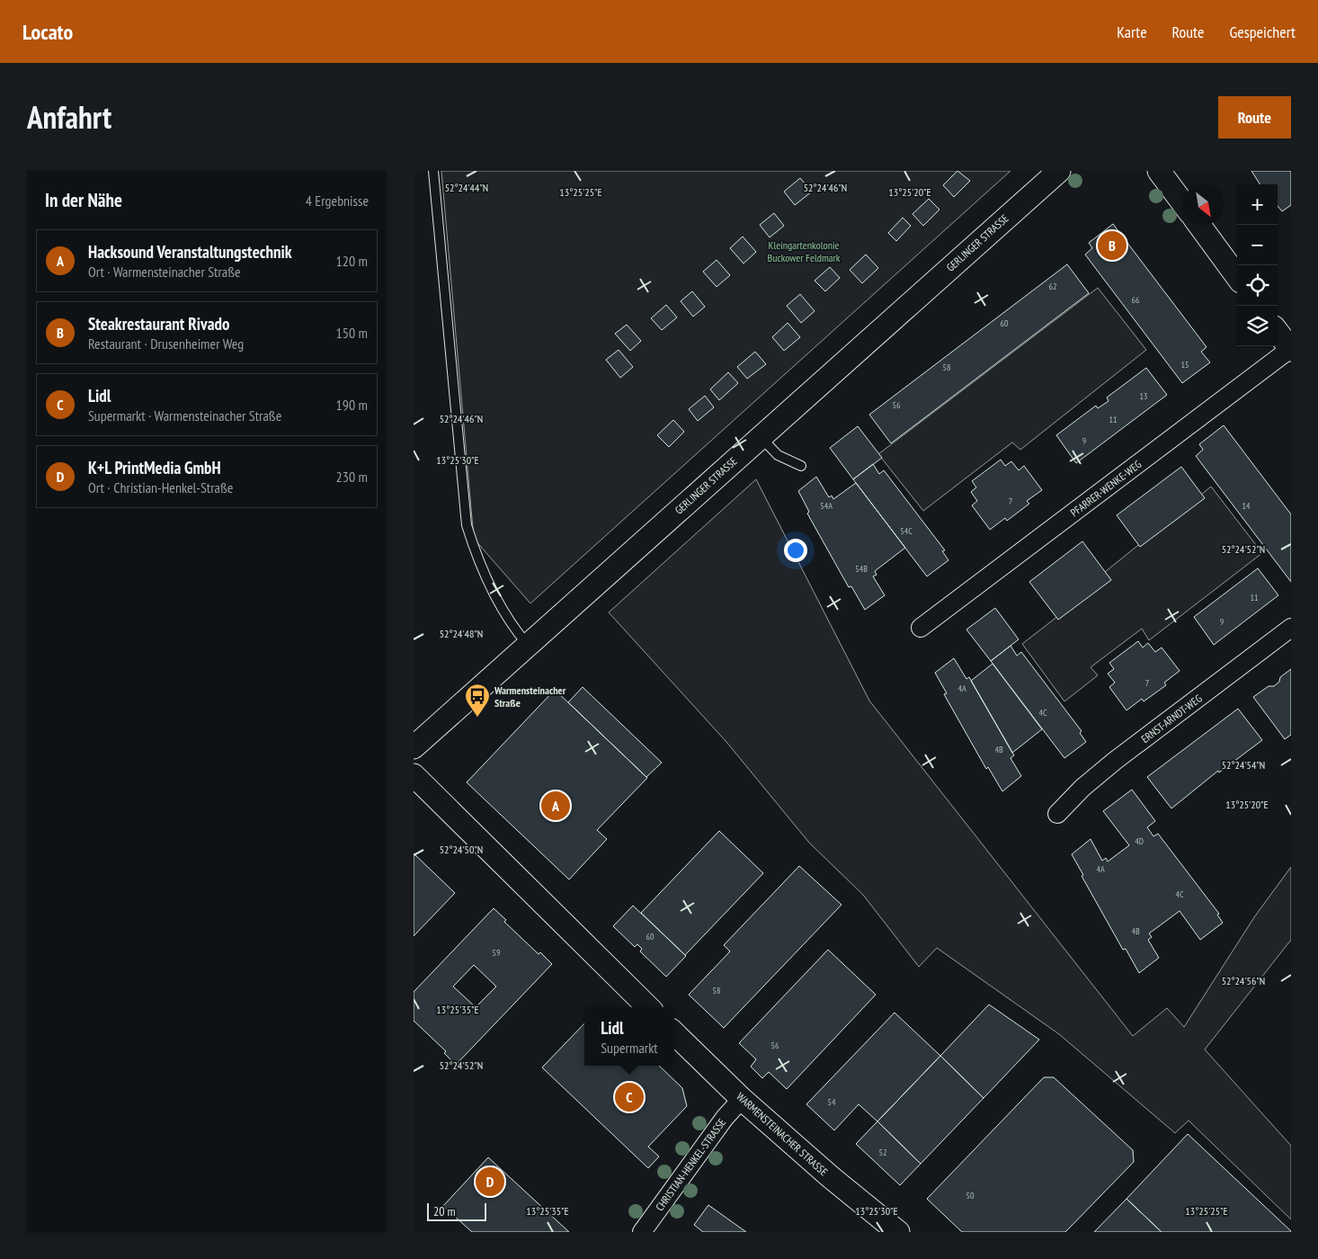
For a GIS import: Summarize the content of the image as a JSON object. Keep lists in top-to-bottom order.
{
  "streets": {
    "street": [
      "GERLINGER STRASSE",
      "PFARRER-WENKE-WEG",
      "ERNST-ARNDT-WEG",
      "WARMENSTEINACHER STRASSE",
      "CHRISTIAN-HENKEL-STRASSE"
    ]
  },
  "crossings": [
    ["WARMENSTEINACHER STRASSE", "CHRISTIAN-HENKEL-STRASSE"]
  ],
  "parks": ["Kleingartenkolonie Buckower Feldmark"],
  "places": {
    "bus stop": ["Warmensteinacher Straße"]
  },
  "house_numbers": [
    "62",
    "66",
    "60",
    "15",
    "58",
    "13",
    "56",
    "11",
    "9",
    "7",
    "54A",
    "14",
    "54C",
    "54B",
    "11",
    "9",
    "7",
    "4A",
    "4C",
    "4B",
    "4D",
    "4A",
    "4C",
    "4B",
    "60",
    "59",
    "58",
    "56",
    "54",
    "52",
    "50"
  ],
  "scale_bar": "20 m",
  "north": "bottom right",
  "page": {
    "header": "Locato",
    "nav": ["Karte", "Route", "Gespeichert"],
    "title": "Anfahrt",
    "buttons": "Route",
    "heading": ["In der Nähe", "4 Ergebnisse"],
    "map_buttons": ["+", "−"],
    "list": [
      {
        "mark": "A",
        "name": "Hacksound Veranstaltungstechnik",
        "note": "Ort · Warmensteinacher Straße",
        "value": "120 m"
      },
      {
        "mark": "B",
        "name": "Steakrestaurant Rivado",
        "note": "Restaurant · Drusenheimer Weg",
        "value": "150 m"
      },
      {
        "mark": "C",
        "name": "Lidl",
        "note": "Supermarkt · Warmensteinacher Straße",
        "value": "190 m"
      },
      {
        "mark": "D",
        "name": "K+L PrintMedia GmbH",
        "note": "Ort · Christian-Henkel-Straße",
        "value": "230 m"
      }
    ],
    "pins": [
      "B",
      "A",
      "C",
      "D"
    ],
    "popup": ["Lidl", "Supermarkt"],
    "scale": "20 m"
  },
  "coordinates": [
    "52°24'44\"N",
    "52°24'46\"N",
    "13°25'25\"E",
    "13°25'20\"E",
    "13°25'30\"E",
    "52°24'52\"N",
    "52°24'48\"N",
    "52°24'54\"N",
    "52°24'50\"N",
    "52°24'56\"N",
    "13°25'35\"E"
  ]
}
